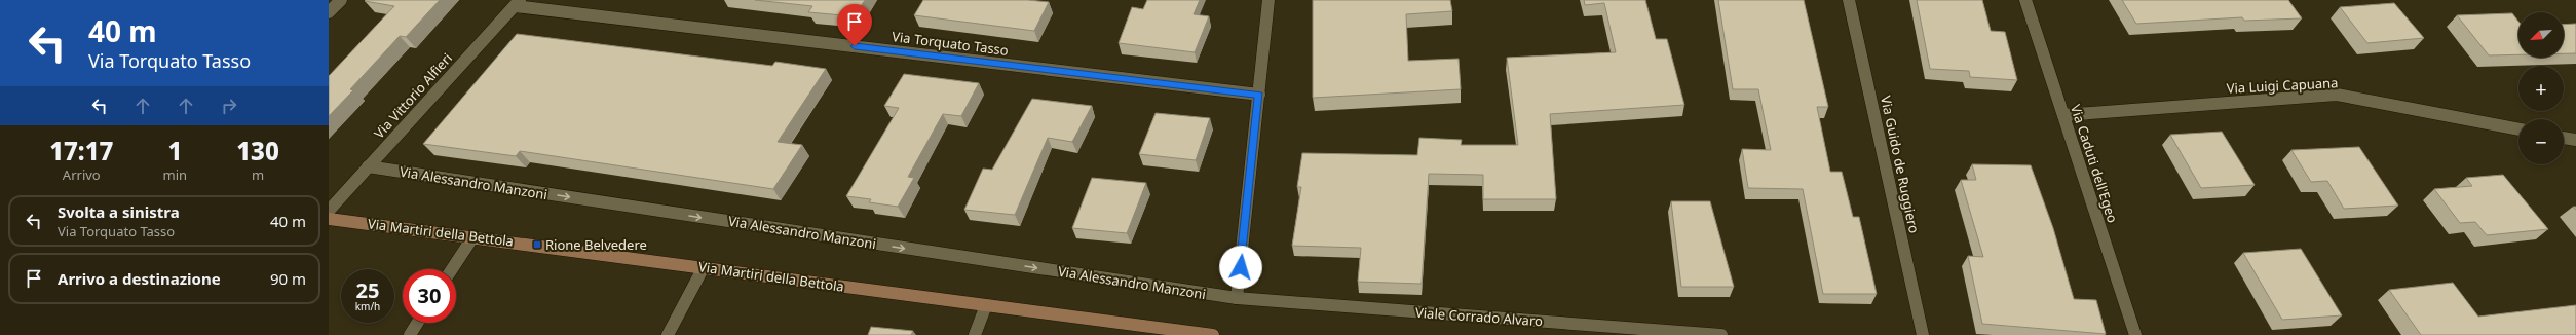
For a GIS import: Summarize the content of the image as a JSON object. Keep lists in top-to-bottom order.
{
  "streets": {
    "main road": ["Via Martiri della Bettola"],
    "street": [
      "Via Torquato Tasso",
      "Via Luigi Capuana",
      "Via Vittorio Alfieri",
      "Via Caduti dell'Egeo",
      "Via Guido de Ruggiero",
      "Via Alessandro Manzoni",
      "Viale Corrado Alvaro"
    ]
  },
  "crossings": [
    ["Via Torquato Tasso", "Via Vittorio Alfieri"],
    ["Via Luigi Capuana", "Via Caduti dell'Egeo"],
    ["Via Vittorio Alfieri", "Via Alessandro Manzoni"],
    ["Via Alessandro Manzoni", "Viale Corrado Alvaro"]
  ],
  "one_way": ["Via Alessandro Manzoni"],
  "places": {
    "transit": ["Rione Belvedere"]
  },
  "north": "bottom left",
  "page": {
    "turn": ["40 m", "Via Torquato Tasso"],
    "map_buttons": ["+", "−"],
    "eta": [
      "17:17",
      "Arrivo",
      "1",
      "min",
      "130",
      "m"
    ],
    "list": [
      {
        "name": "Svolta a sinistra",
        "note": "Via Torquato Tasso",
        "value": "40 m"
      },
      {
        "name": "Arrivo a destinazione",
        "value": "90 m"
      }
    ],
    "speed": "25 km/h",
    "limit": "30"
  }
}
